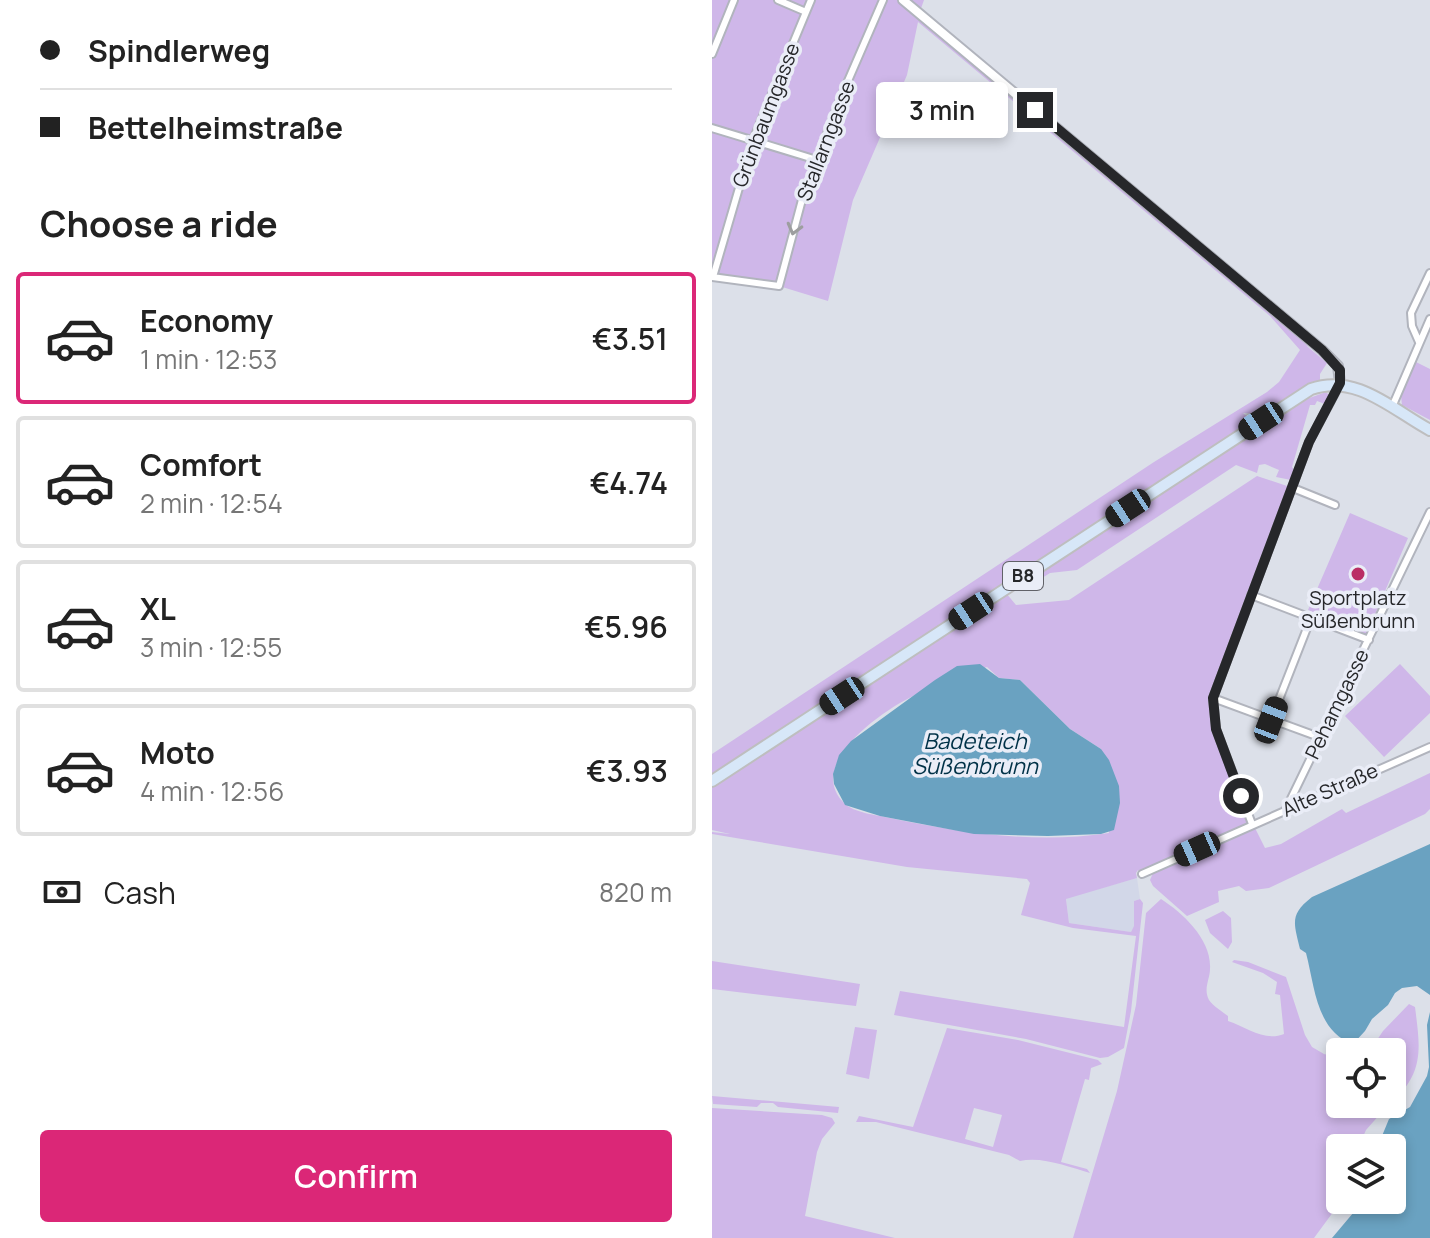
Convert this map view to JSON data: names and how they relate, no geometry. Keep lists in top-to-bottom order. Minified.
{"streets":{"main road":["B8"],"street":["Grünbaumgasse","Stallarngasse","Pehamgasse","Alte Straße"]},"crossings":[["Grünbaumgasse","Stallarngasse"],["Pehamgasse","Alte Straße"]],"water":["Badeteich Süßenbrunn"],"places":["Sportplatz Süßenbrunn"],"page":{"banner":["Spindlerweg","Bettelheimstraße"],"bubble":"3 min","heading":"Choose a ride","list":[{"name":"Economy","note":"1 min · 12:53","value":"€3.51"},{"name":"Comfort","note":"2 min · 12:54","value":"€4.74"},{"name":"XL","note":"3 min · 12:55","value":"€5.96"},{"name":"Moto","note":"4 min · 12:56","value":"€3.93"}],"pay":["Cash","820 m"],"buttons":"Confirm"}}
